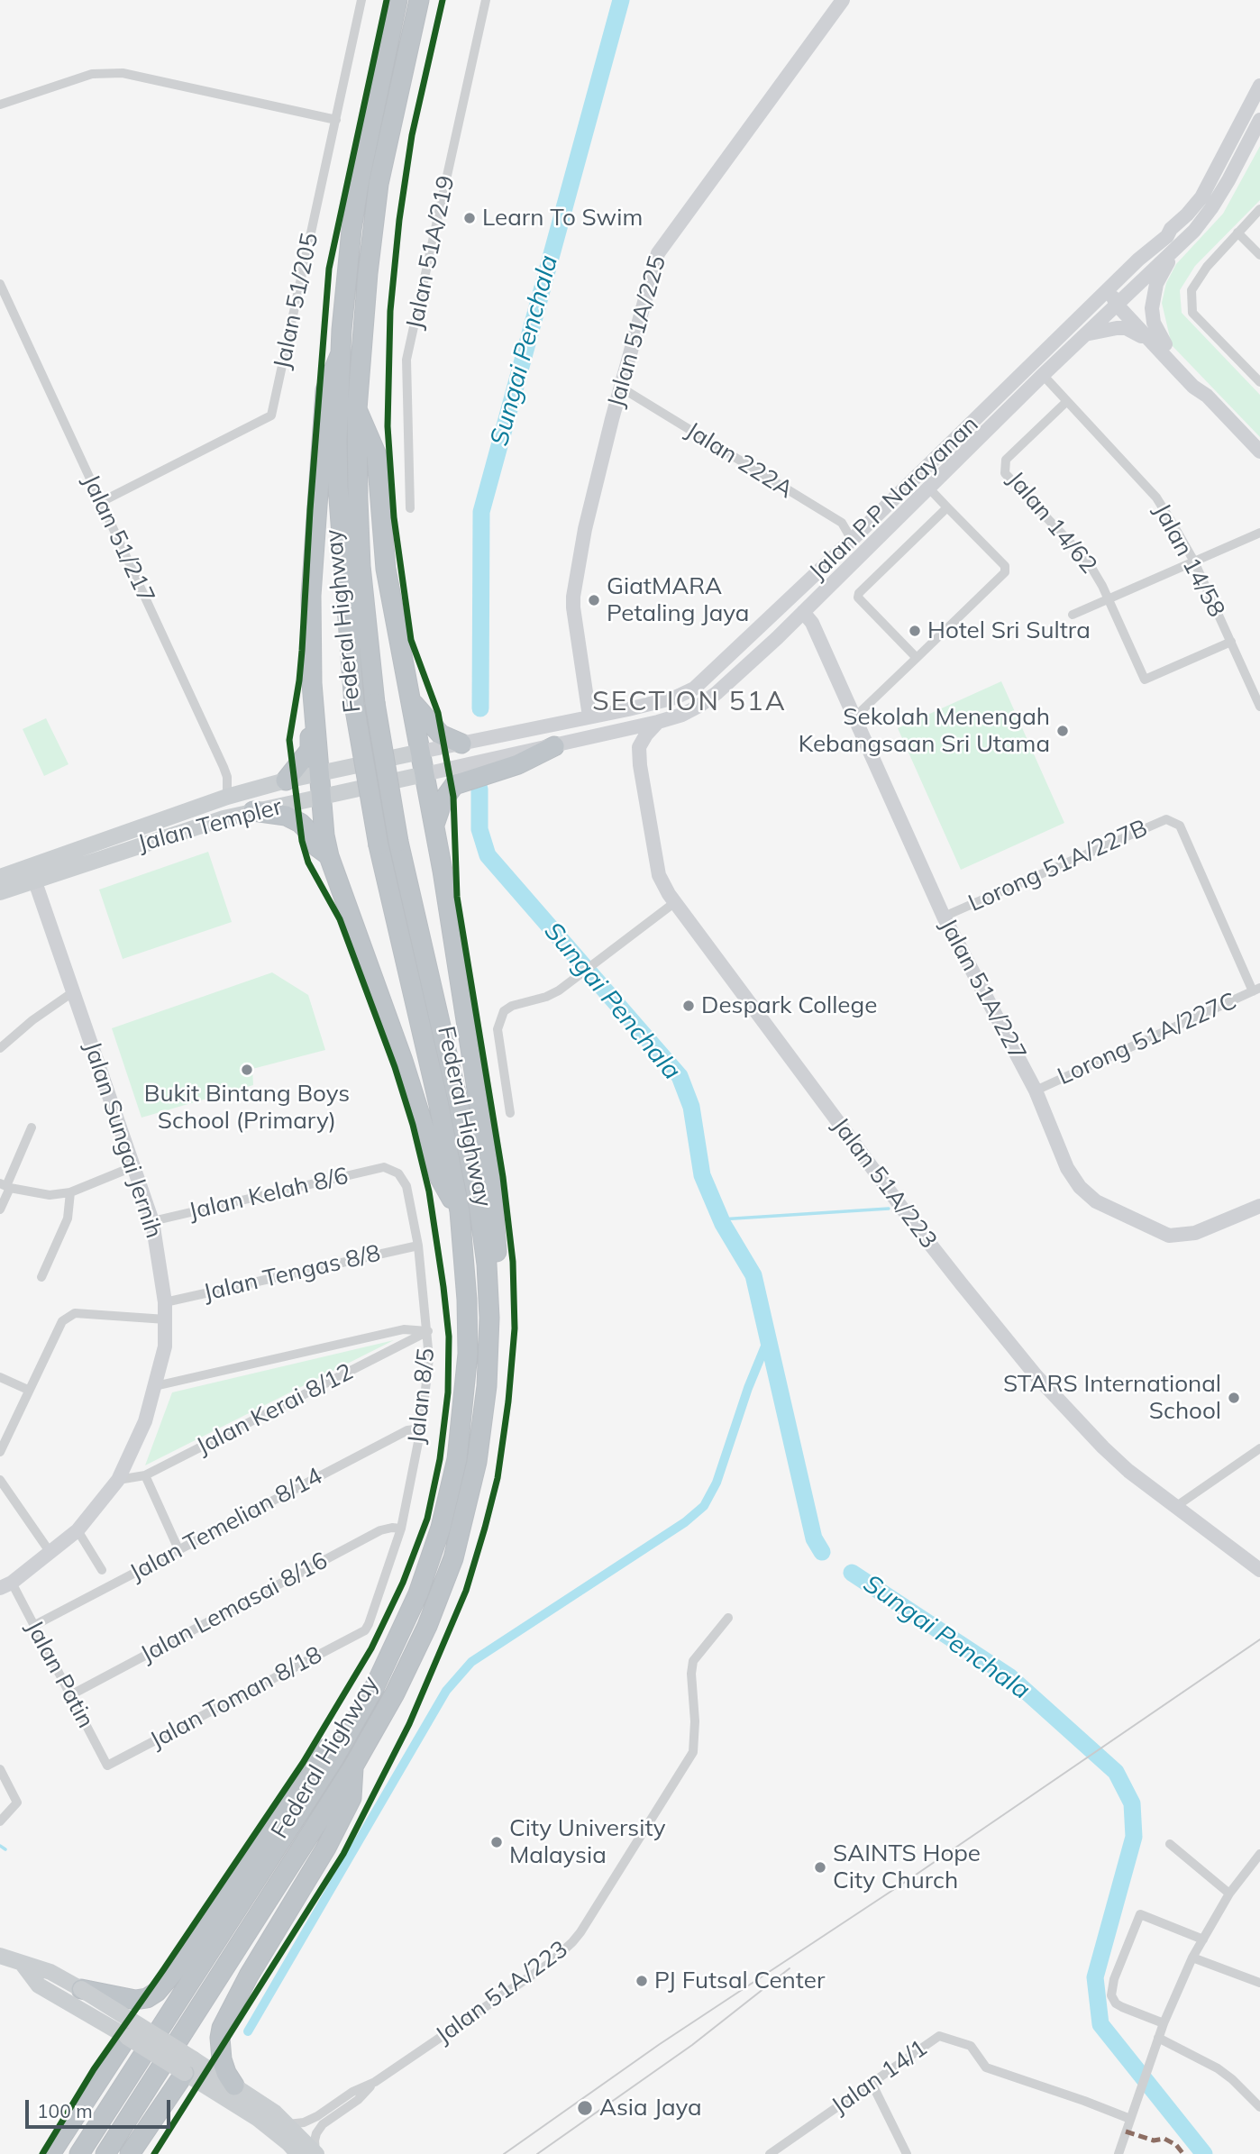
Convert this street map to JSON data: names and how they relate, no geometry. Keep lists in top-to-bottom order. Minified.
{"streets":{"highway":["Federal Highway"],"main road":["Jalan Templer"],"street":["Jalan 51A/219","Jalan 51/205","Jalan 51A/225","Jalan 222A","Jalan P.P Narayanan","Jalan 14/62","Jalan 51/217","Jalan 14/58","Lorong 51A/227B","Jalan 51A/227","Lorong 51A/227C","Jalan Sungai Jernih","Jalan 51A/223","Jalan Kelah 8/6","Jalan Tengas 8/8","Jalan 8/5","Jalan Kerai 8/12","Jalan Temelian 8/14","Jalan Lemasai 8/16","Jalan Patin","Jalan Toman 8/18","Jalan 14/1"]},"crossings":[["Jalan 51/205","Jalan 51/217"],["Jalan 51A/225","Jalan 222A"],["Jalan 51A/225","Jalan P.P Narayanan"],["Jalan 222A","Jalan P.P Narayanan"],["Jalan P.P Narayanan","Jalan 14/58"],["Jalan P.P Narayanan","Jalan Templer"],["Jalan P.P Narayanan","Jalan 51A/227"],["Jalan P.P Narayanan","Jalan 51A/223"],["Jalan 14/62","Jalan 14/58"],["Jalan 51/217","Jalan Templer"],["Jalan Templer","Jalan Sungai Jernih"],["Lorong 51A/227B","Jalan 51A/227"],["Lorong 51A/227B","Lorong 51A/227C"],["Jalan 51A/227","Lorong 51A/227C"],["Jalan Sungai Jernih","Jalan Kelah 8/6"],["Jalan Sungai Jernih","Jalan Tengas 8/8"],["Jalan Sungai Jernih","Jalan Kerai 8/12"],["Jalan Sungai Jernih","Jalan Patin"],["Jalan Kelah 8/6","Jalan 8/5"],["Jalan Tengas 8/8","Jalan 8/5"],["Jalan 8/5","Jalan Kerai 8/12"],["Jalan 8/5","Jalan Temelian 8/14"],["Jalan 8/5","Jalan Lemasai 8/16"],["Jalan 8/5","Jalan Toman 8/18"],["Jalan Temelian 8/14","Jalan Patin"],["Jalan Lemasai 8/16","Jalan Patin"],["Jalan Patin","Jalan Toman 8/18"]],"districts":["SECTION 51A"],"water":["Sungai Penchala"],"places":["Learn To Swim","GiatMARA Petaling Jaya","Hotel Sri Sultra","Sekolah Menengah Kebangsaan Sri Utama","Despark College","Bukit Bintang Boys School (Primary)","STARS International School","City University Malaysia","SAINTS Hope City Church","PJ Futsal Center","Asia Jaya"],"scale_bar":"100 m"}
